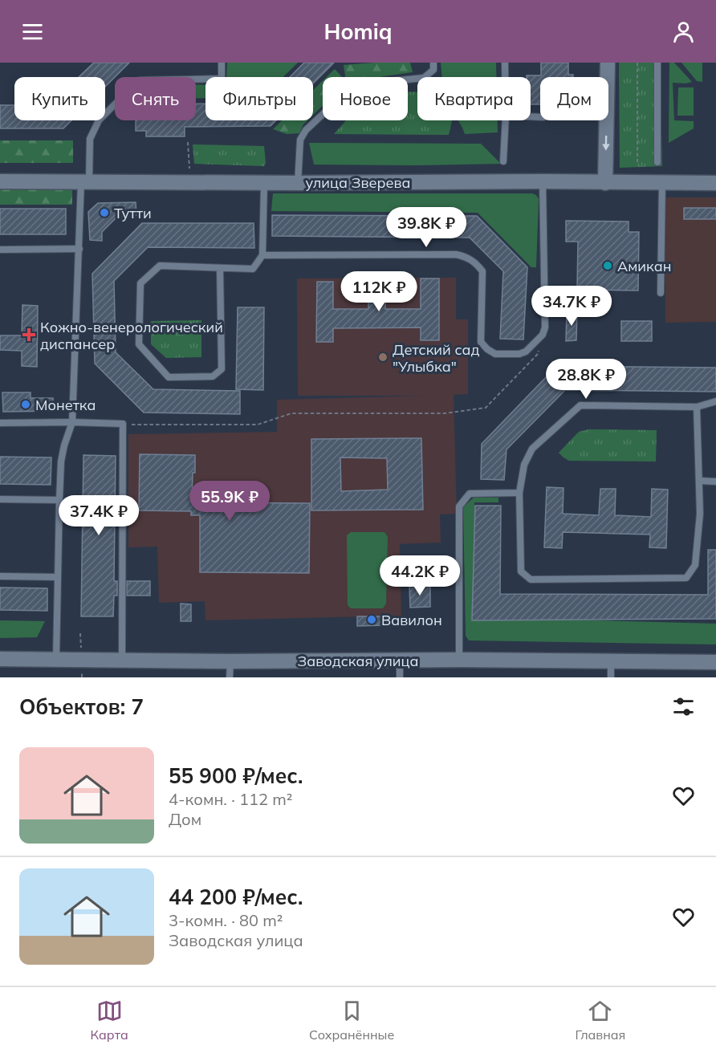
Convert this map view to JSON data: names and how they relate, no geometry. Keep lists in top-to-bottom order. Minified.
{"streets":{"street":["улица Зверева","Заводская улица"]},"places":{"other":["Тутти","Амикан","Детский сад \"Улыбка\"","Монетка","Вавилон"],"health":["Кожно-венерологический диспансер"]},"page":{"header":"Homiq","chip":["Купить","Снять","Фильтры","Новое","Квартира","Дом"],"price":["39.8K ₽","112K ₽","34.7K ₽","28.8K ₽","55.9K ₽","37.4K ₽","44.2K ₽"],"heading":"Объектов: 7","list":[{"name":"55 900 ₽/мес.","note":"4-комн. · 112 m² · Дом"},{"name":"44 200 ₽/мес.","note":"3-комн. · 80 m² · Заводская улица"}],"tabs":["Карта","Сохранённые","Главная"]}}
